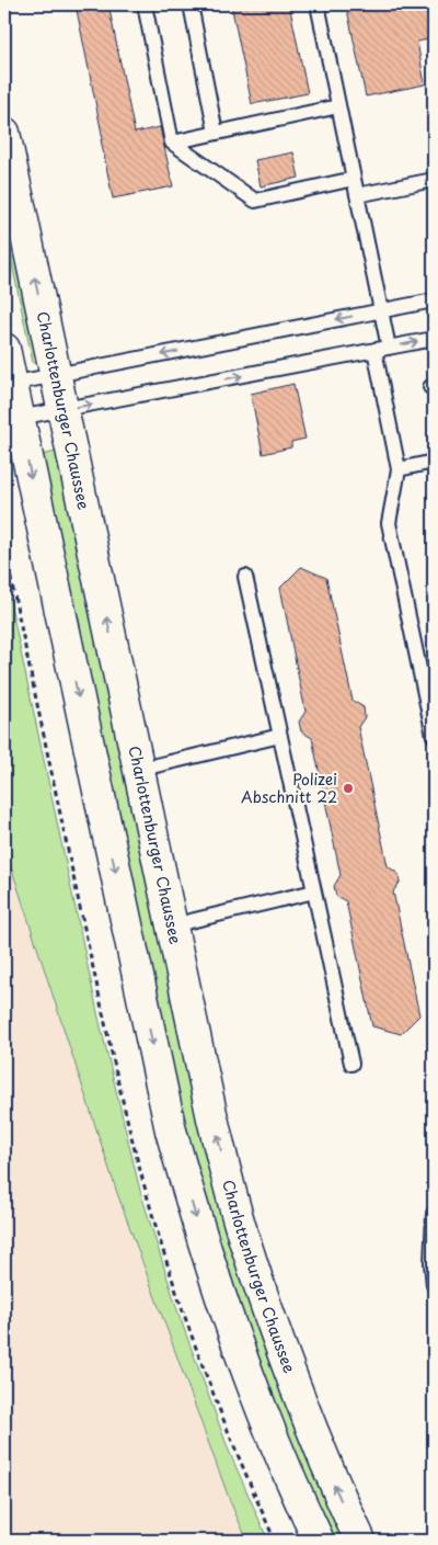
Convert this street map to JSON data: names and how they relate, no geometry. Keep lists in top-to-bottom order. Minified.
{"streets":{"main road":["Charlottenburger Chaussee"]},"places":["Polizei Abschnitt 22"]}
